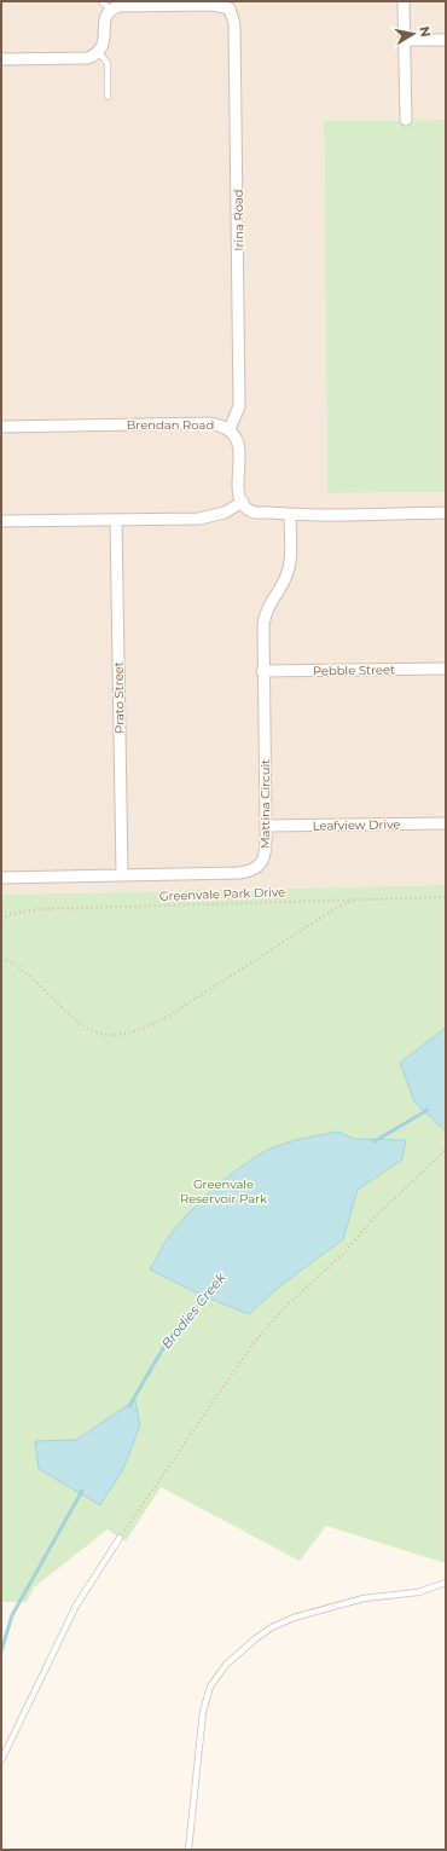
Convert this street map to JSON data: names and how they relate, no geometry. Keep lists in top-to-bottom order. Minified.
{"streets":{"street":["Irina Road","Brendan Road","Pebble Street","Prato Street","Mattina Circuit","Leafview Drive"],"path":["Greenvale Park Drive"]},"crossings":[["Irina Road","Brendan Road"],["Pebble Street","Mattina Circuit"],["Prato Street","Mattina Circuit"],["Mattina Circuit","Leafview Drive"]],"water":["Brodies Creek"],"parks":["Greenvale Reservoir Park"],"north":"right"}
